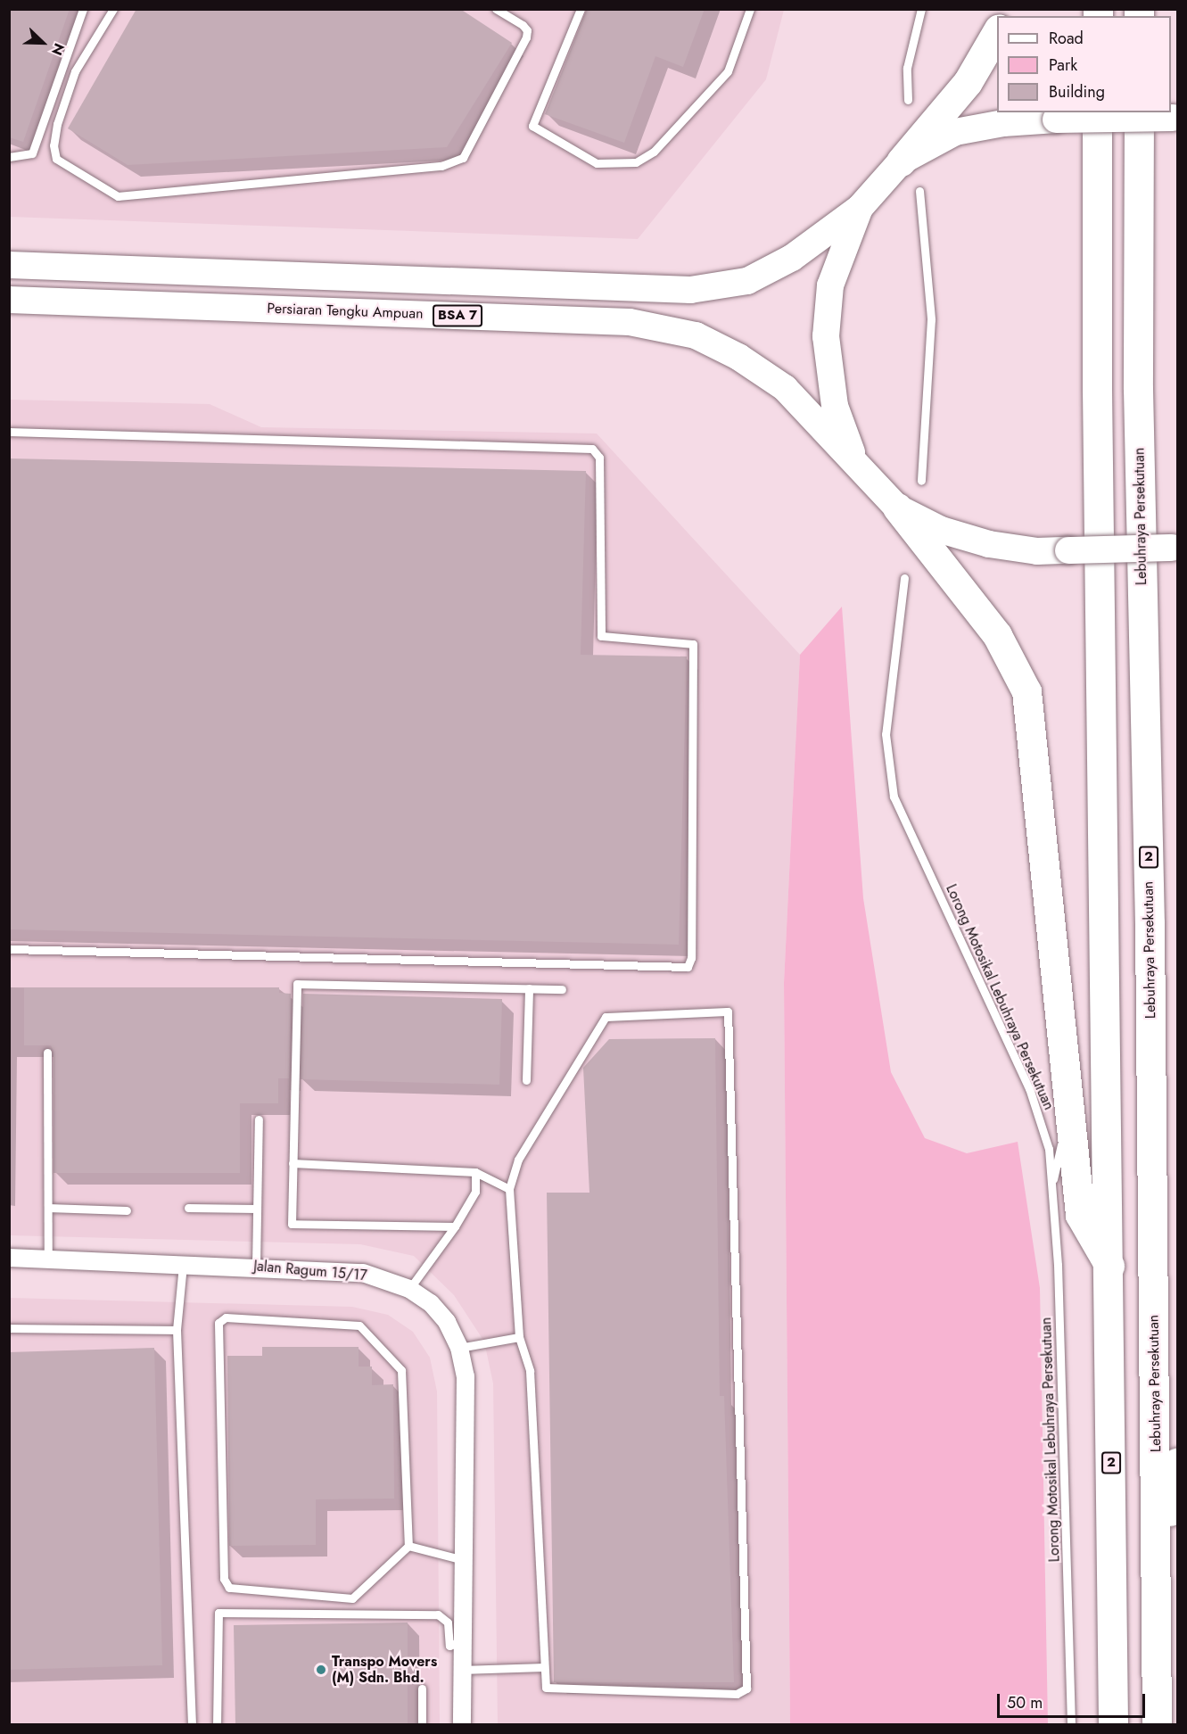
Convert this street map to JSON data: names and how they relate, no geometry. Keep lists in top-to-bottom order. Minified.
{"streets":{"highway":["Lebuhraya Persekutuan","2"],"main road":["Persiaran Tengku Ampuan","BSA 7"],"street":["Jalan Ragum 15/17"],"lane":["Lorong Motosikal Lebuhraya Persekutuan"]},"places":["Transpo Movers (M) Sdn. Bhd."],"legend":["Road","Park","Building"],"scale_bar":"50 m","north":"bottom right"}
